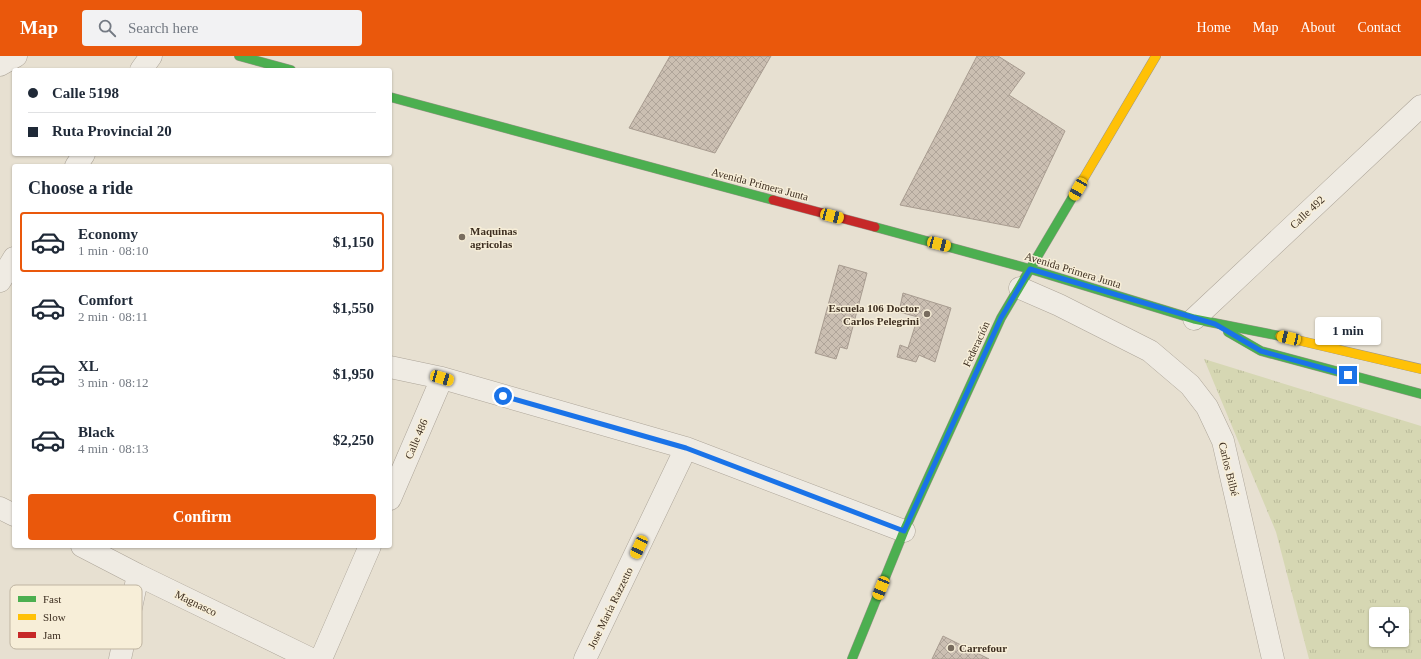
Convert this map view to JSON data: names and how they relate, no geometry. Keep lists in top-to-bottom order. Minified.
{"streets":{"main road":["Avenida Primera Junta","Federación"],"street":["Calle 492","Calle 486","Carlos Bilbé","Magnasco","Jose María Razzetto"]},"crossings":[["Avenida Primera Junta","Calle 492"],["Avenida Primera Junta","Federación"],["Federación","Carlos Bilbé"]],"places":["Maquinas agricolas","Escuela 106 Doctor Carlos Pelegrini","Carrefour"],"legend":["Fast","Slow","Jam"],"page":{"header":"Map","search":"Search here","nav":["Home","Map","About","Contact"],"banner":["Calle 5198","Ruta Provincial 20"],"heading":"Choose a ride","list":[{"name":"Economy","note":"1 min · 08:10","value":"$1,150"},{"name":"Comfort","note":"2 min · 08:11","value":"$1,550"},{"name":"XL","note":"3 min · 08:12","value":"$1,950"},{"name":"Black","note":"4 min · 08:13","value":"$2,250"}],"bubble":"1 min","buttons":"Confirm"}}
